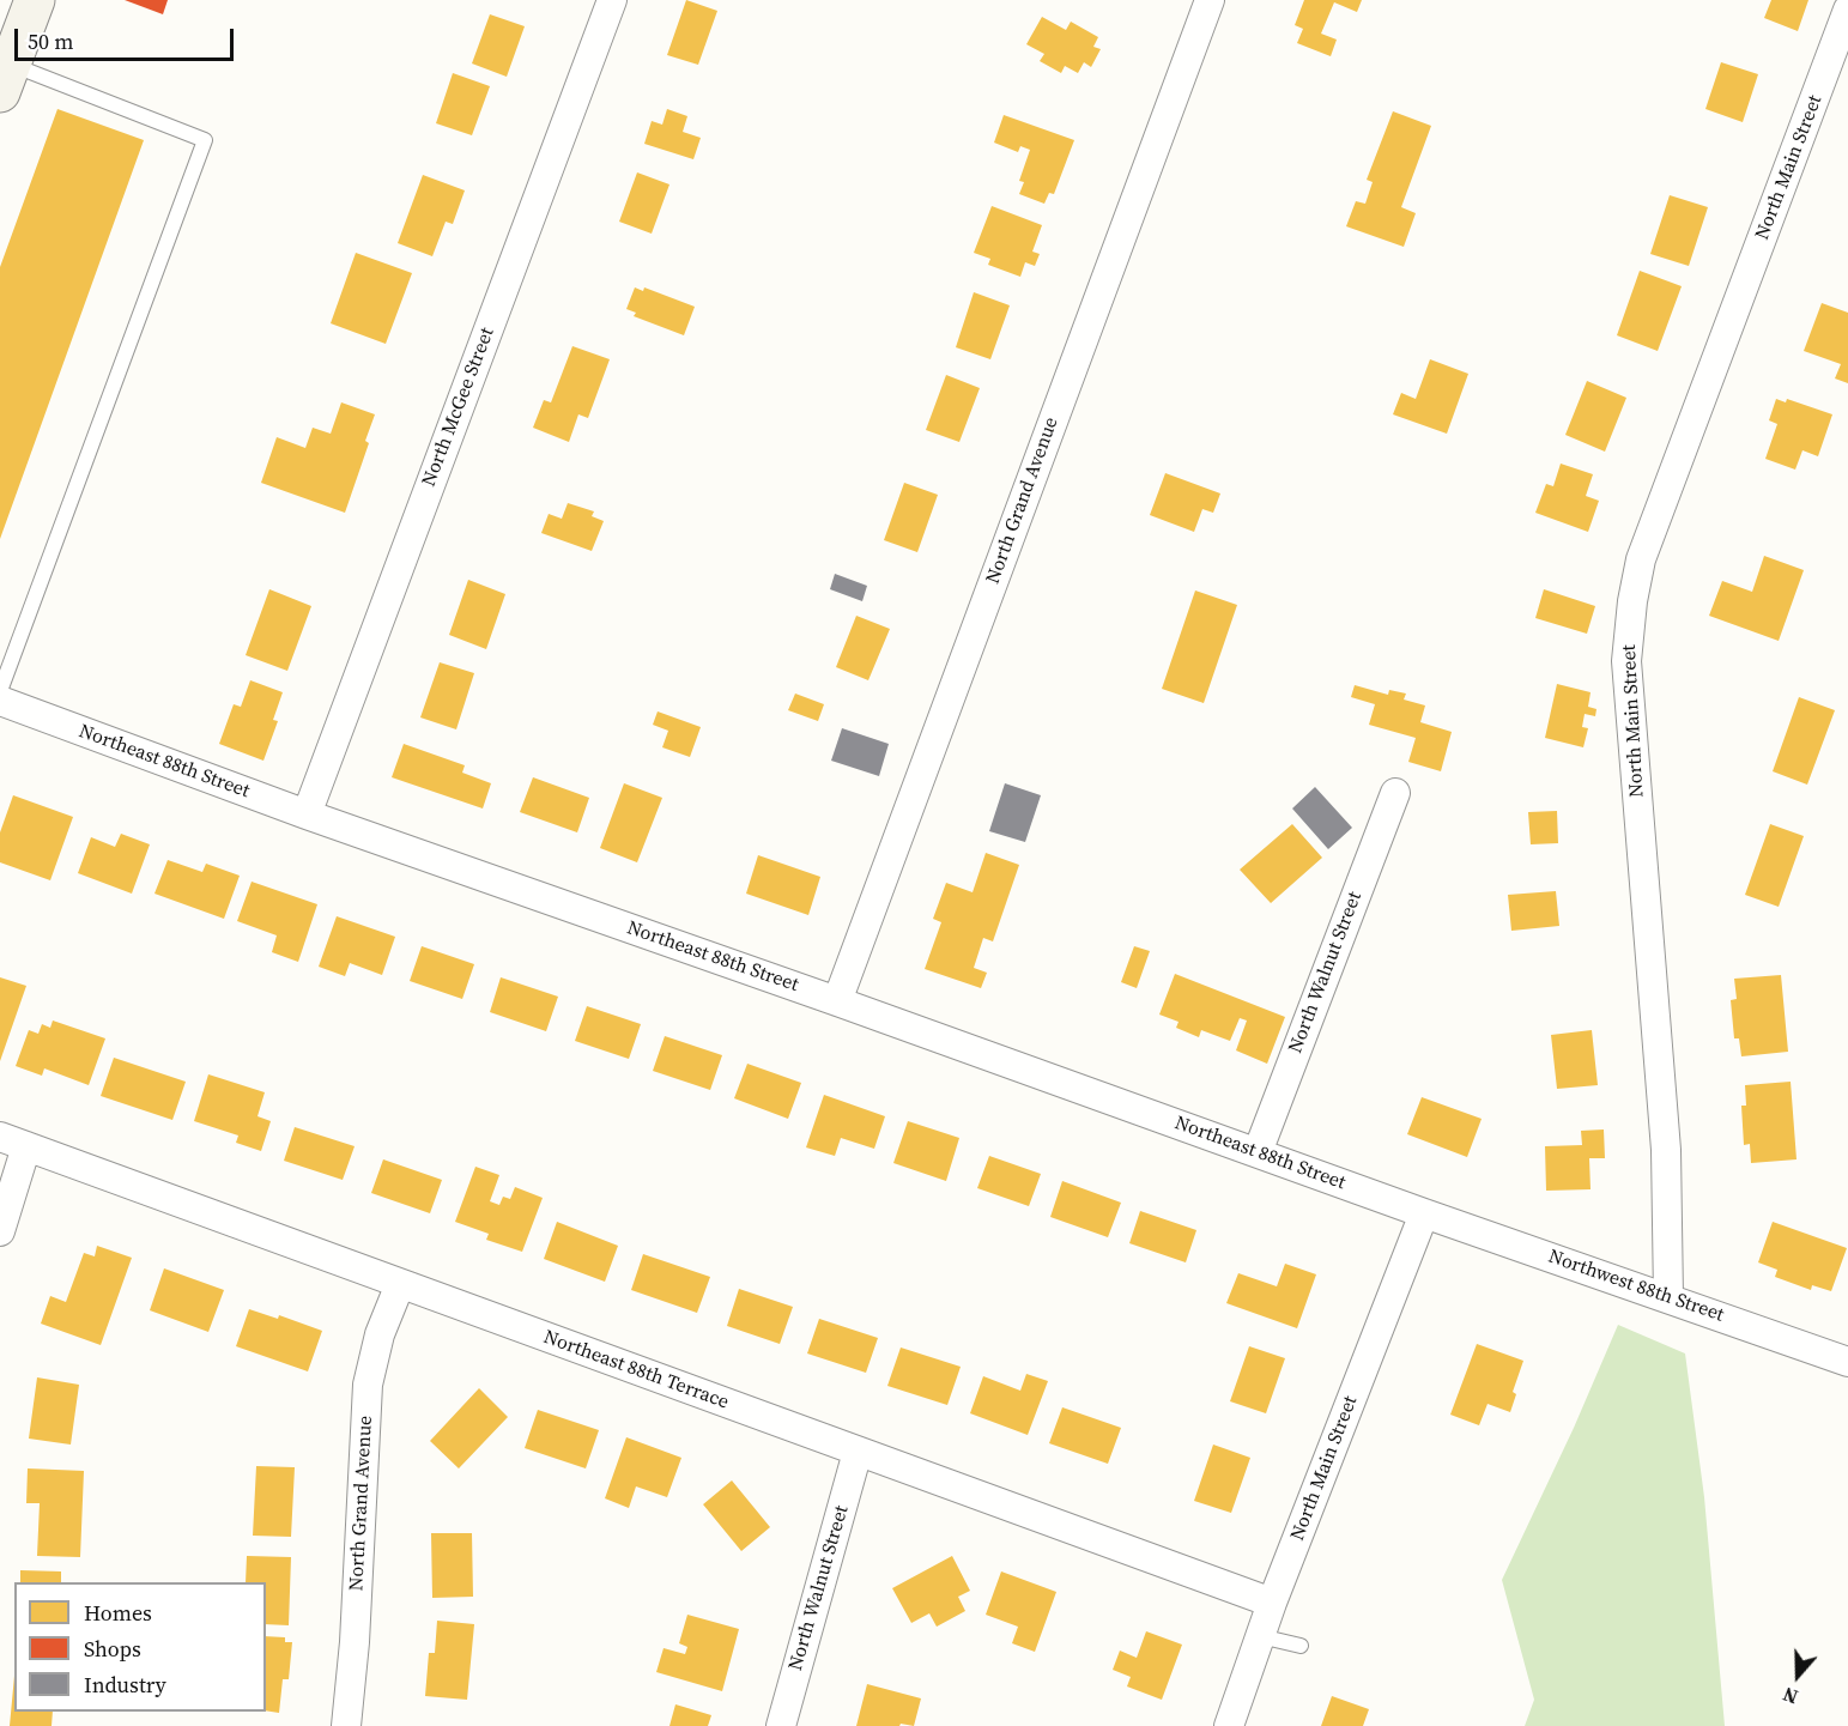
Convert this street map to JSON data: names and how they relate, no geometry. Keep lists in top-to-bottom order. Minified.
{"streets":{"street":["North Main Street","North McGee Street","North Grand Avenue","Northeast 88th Street","North Walnut Street","Northwest 88th Street","Northeast 88th Terrace"]},"crossings":[["North Main Street","Northeast 88th Street"],["North Main Street","Northwest 88th Street"],["North Main Street","Northeast 88th Terrace"],["North McGee Street","Northeast 88th Street"],["North Grand Avenue","Northeast 88th Street"],["North Grand Avenue","Northeast 88th Terrace"],["Northeast 88th Street","North Walnut Street"],["Northeast 88th Street","Northwest 88th Street"],["North Walnut Street","Northeast 88th Terrace"]],"legend":["Homes","Shops","Industry"],"scale_bar":"50 m","north":"bottom"}
